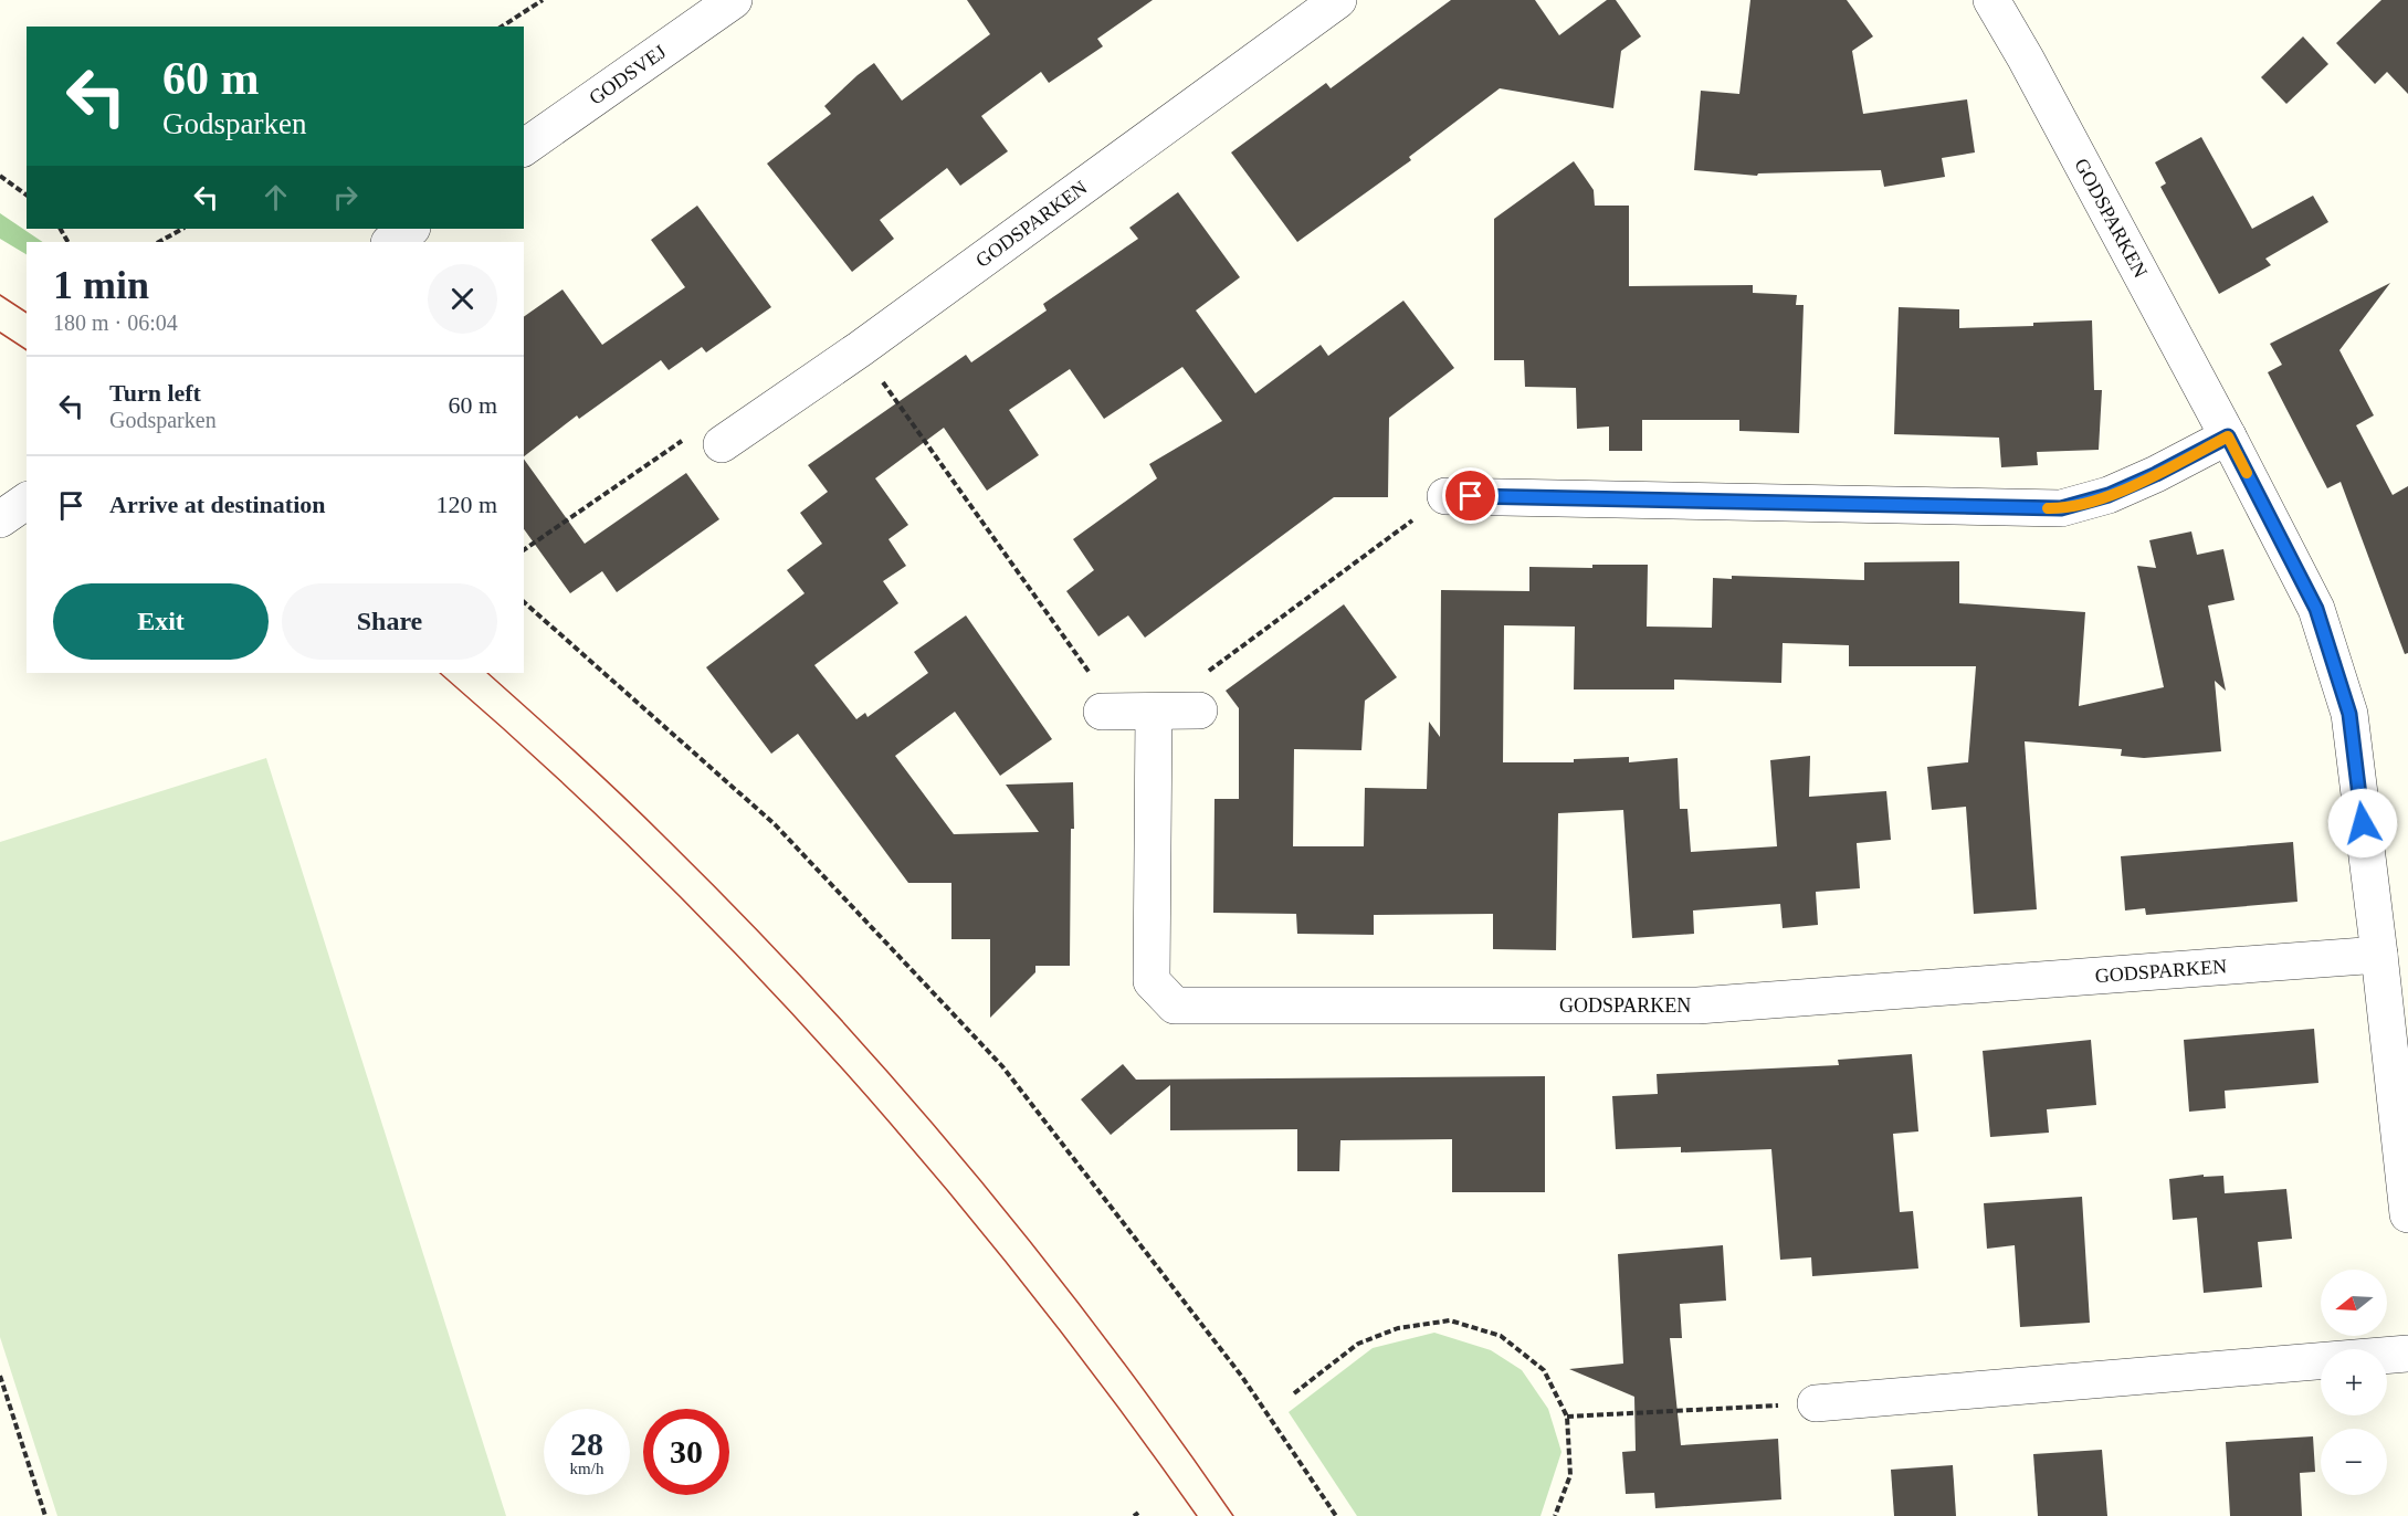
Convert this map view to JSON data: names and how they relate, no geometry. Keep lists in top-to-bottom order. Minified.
{"streets":{"street":["GODSVEJ","GODSPARKEN"]},"north":"left","page":{"turn":["60 m","Godsparken"],"heading":["1 min","180 m · 06:04"],"list":[{"name":"Turn left","note":"Godsparken","value":"60 m"},{"name":"Arrive at destination","value":"120 m"}],"buttons":["Exit","Share"],"map_buttons":["+","−"],"speed":"28 km/h","limit":"30"}}
